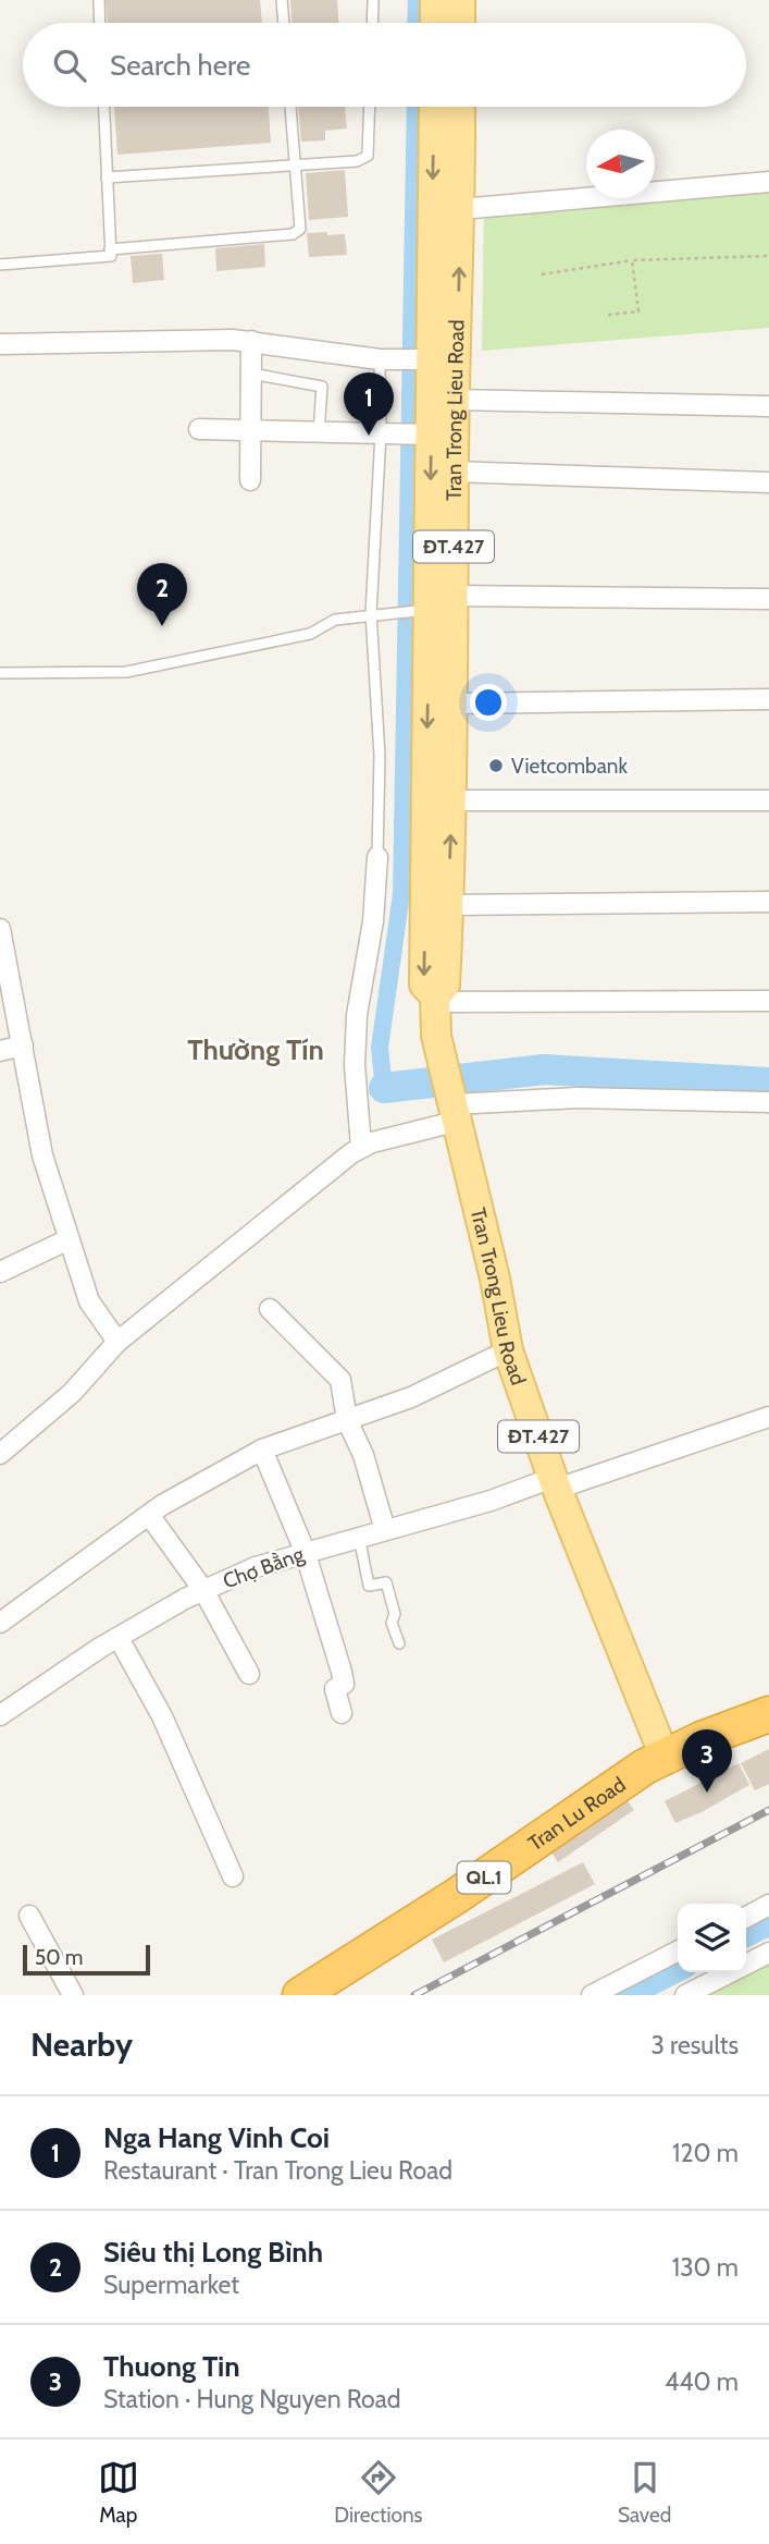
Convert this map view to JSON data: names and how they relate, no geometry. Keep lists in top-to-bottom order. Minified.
{"streets":{"highway":["Tran Lu Road","QL.1"],"main road":["Tran Trong Lieu Road","ĐT.427"],"street":["Chợ Bằng"]},"crossings":[["Tran Trong Lieu Road","Chợ Bằng"],["Tran Trong Lieu Road","Tran Lu Road"],["Tran Trong Lieu Road","QL.1"],["Tran Lu Road","QL.1"]],"districts":["Thường Tín"],"places":["Vietcombank"],"scale_bar":"50 m","north":"left","page":{"search":"Search here","pins":["1","2","3"],"scale":"50 m","heading":["Nearby","3 results"],"list":[{"mark":"1","name":"Nga Hang Vinh Coi","note":"Restaurant · Tran Trong Lieu Road","value":"120 m"},{"mark":"2","name":"Siêu thị Long Bình","note":"Supermarket","value":"130 m"},{"mark":"3","name":"Thuong Tin","note":"Station · Hung Nguyen Road","value":"440 m"}],"nav":["Map","Directions","Saved"]}}
